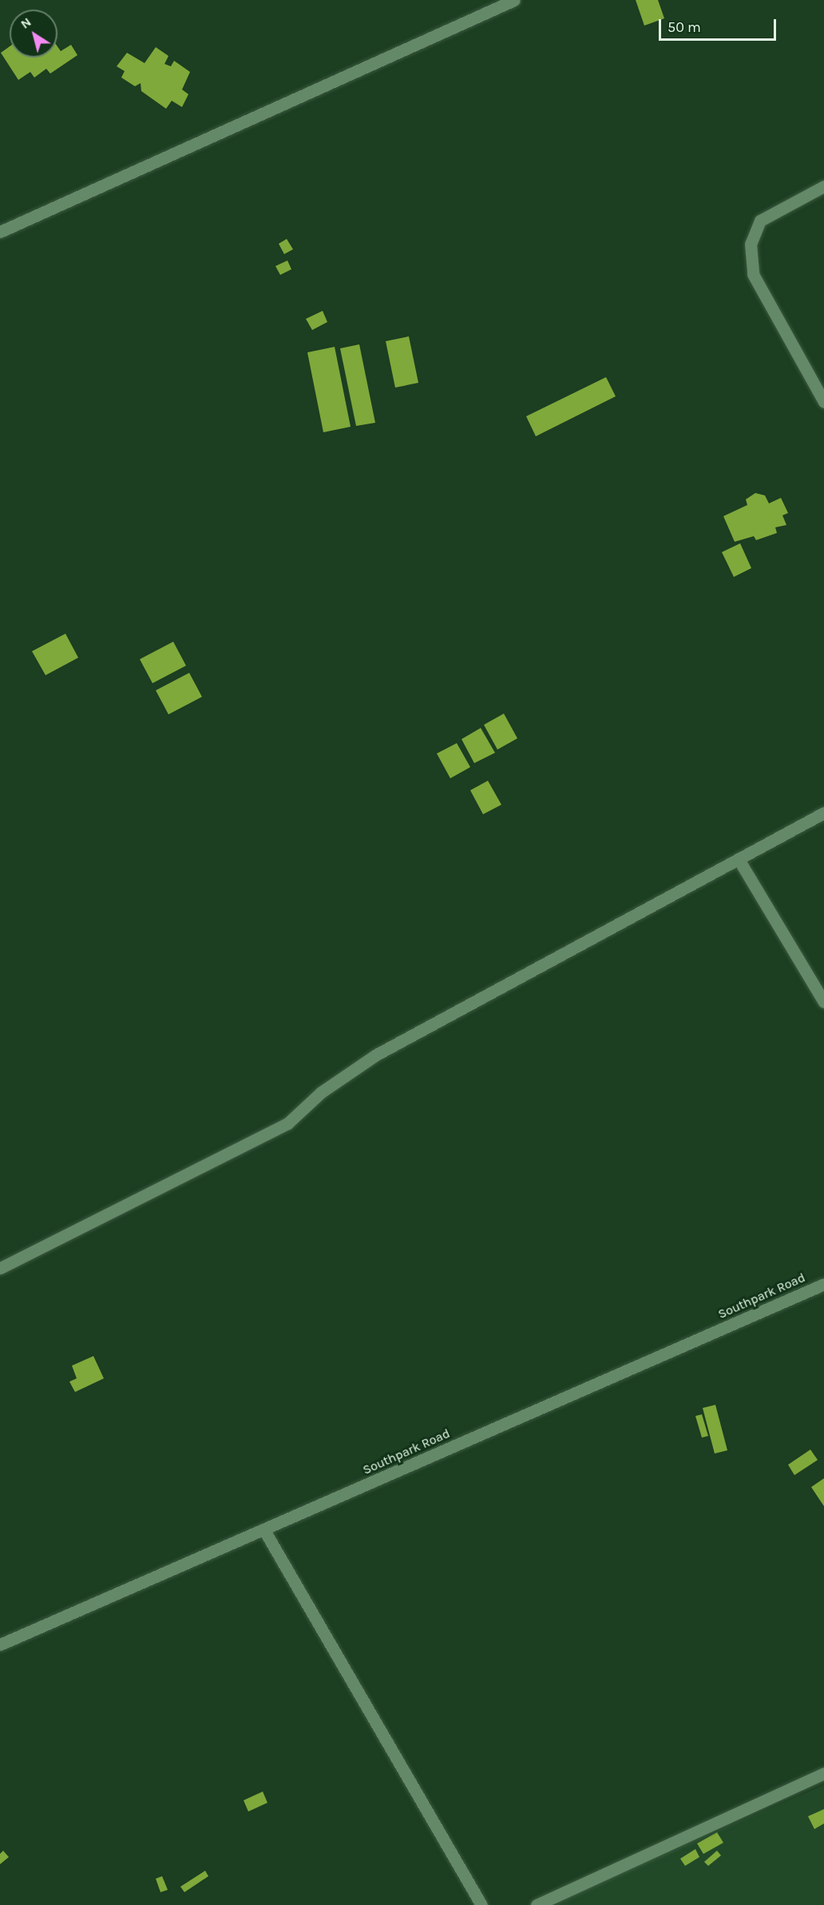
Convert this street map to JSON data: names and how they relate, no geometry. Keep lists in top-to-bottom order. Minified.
{"streets":{"street":["Southpark Road"]},"scale_bar":"50 m","north":"top left"}
